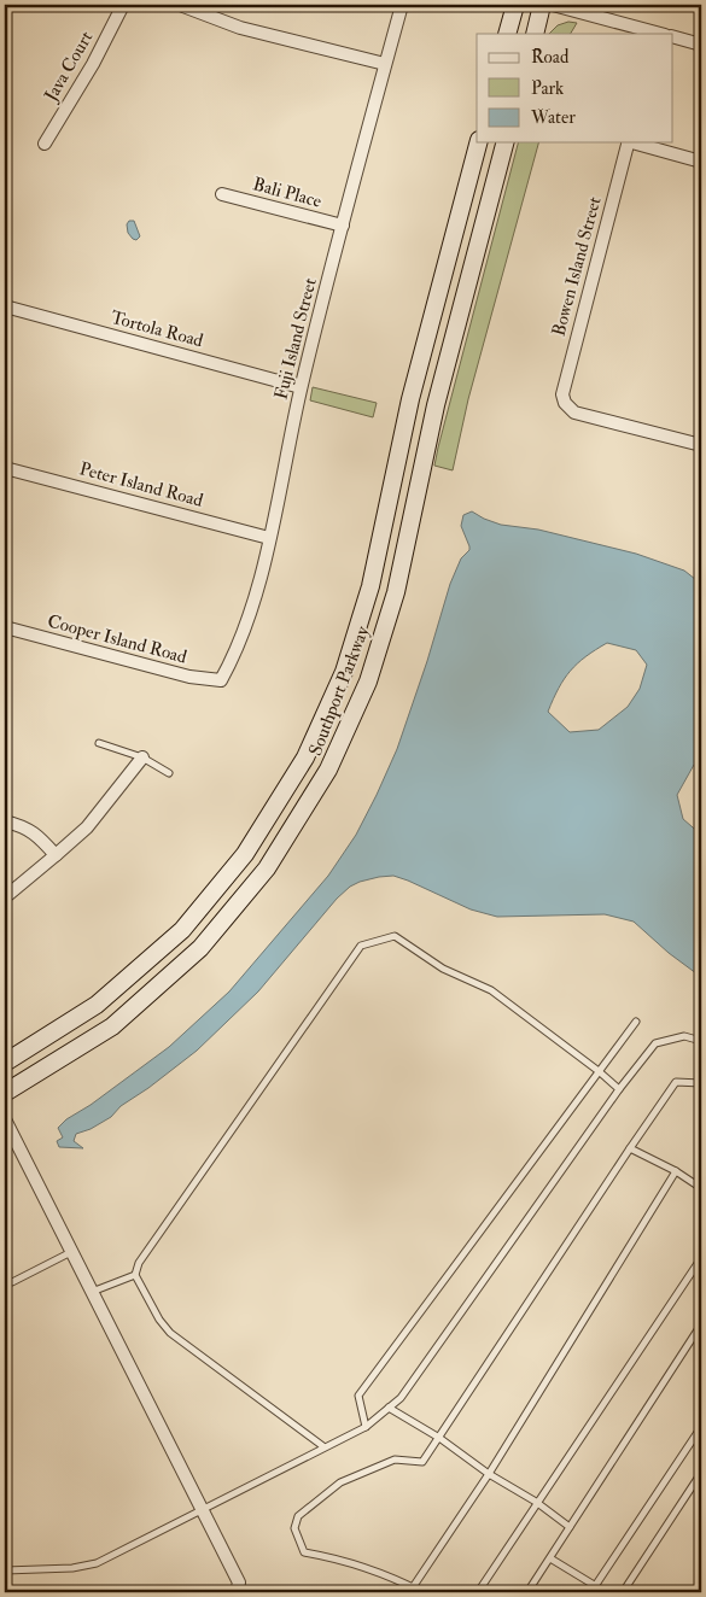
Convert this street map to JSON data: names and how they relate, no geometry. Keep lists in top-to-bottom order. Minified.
{"streets":{"main road":["Southport Parkway"],"street":["Java Court","Bali Place","Bowen Island Street","Tortola Road","Fuji Island Street","Peter Island Road","Cooper Island Road"]},"crossings":[["Bali Place","Fuji Island Street"],["Tortola Road","Fuji Island Street"],["Fuji Island Street","Peter Island Road"],["Fuji Island Street","Cooper Island Road"]],"legend":["Road","Park","Water"]}
